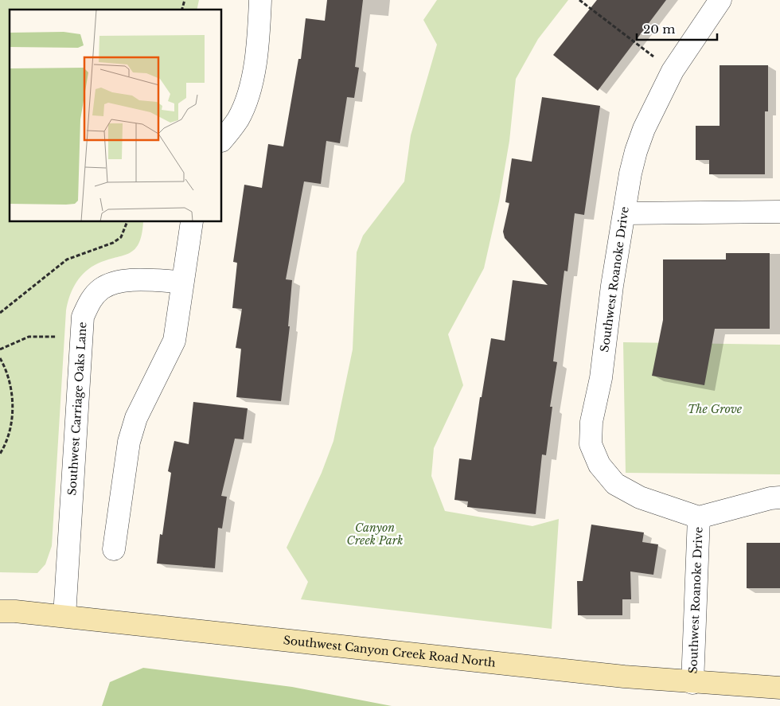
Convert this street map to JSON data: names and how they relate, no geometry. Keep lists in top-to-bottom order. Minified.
{"streets":{"main road":["Southwest Canyon Creek Road North"],"street":["Southwest Roanoke Drive","Southwest Carriage Oaks Lane"]},"crossings":[["Southwest Roanoke Drive","Southwest Canyon Creek Road North"],["Southwest Carriage Oaks Lane","Southwest Canyon Creek Road North"]],"parks":["The Grove","Canyon Creek Park"],"scale_bar":"20 m"}
